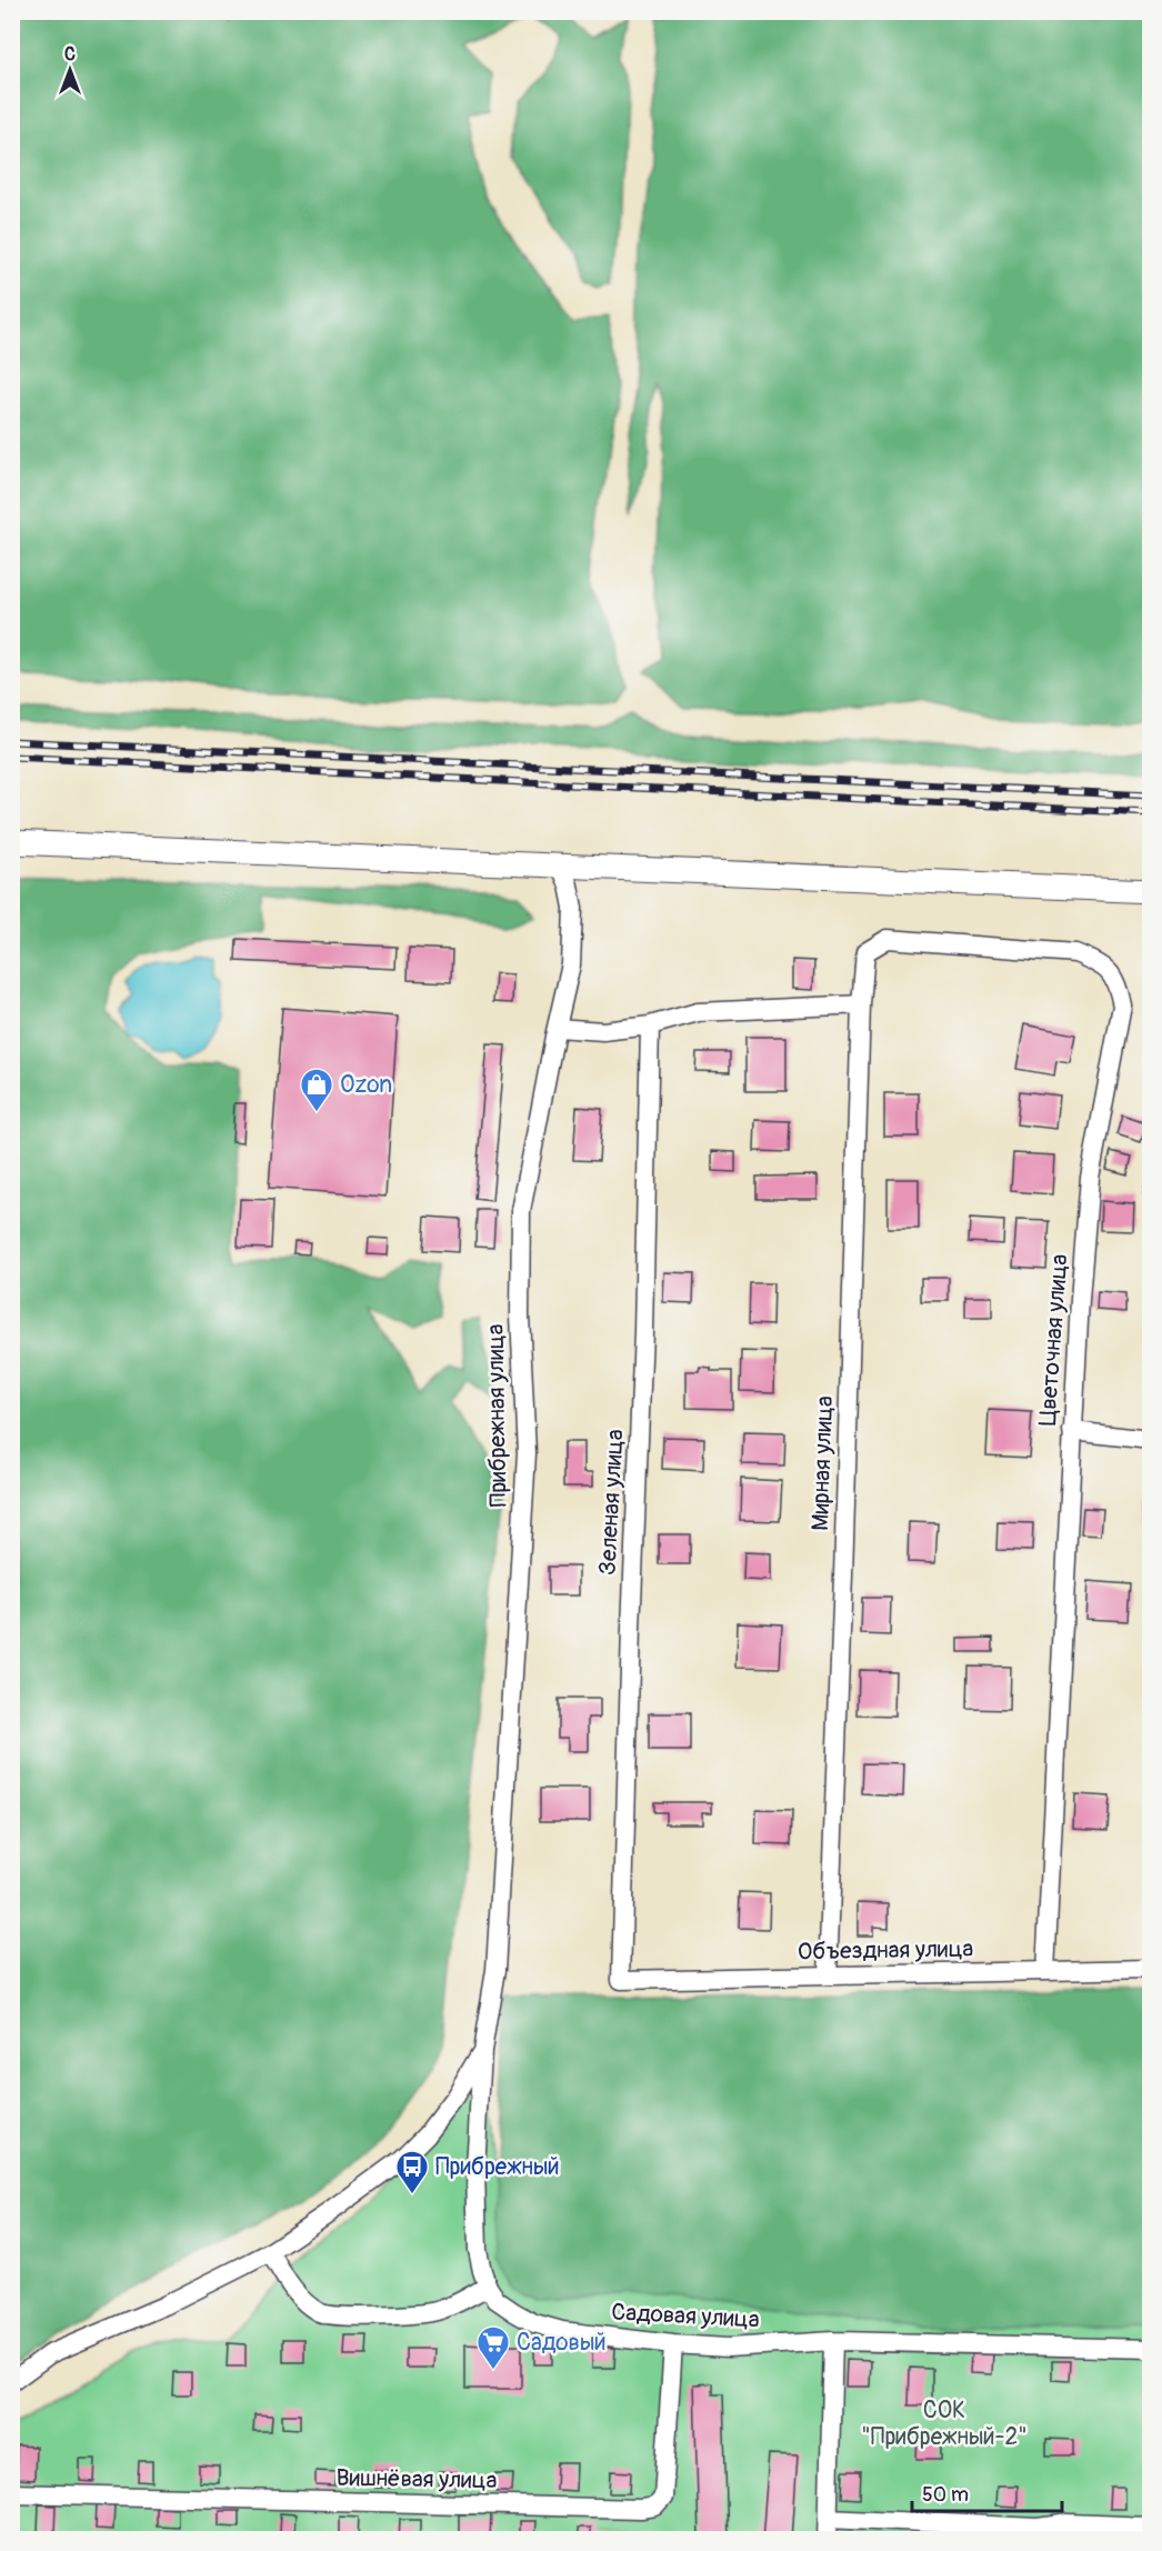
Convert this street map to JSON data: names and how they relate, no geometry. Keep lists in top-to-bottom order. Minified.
{"streets":{"street":["Цветочная улица","Прибрежная улица","Мирная улица","Зеленая улица","Объездная улица","Садовая улица","Вишнёвая улица"]},"crossings":[["Цветочная улица","Мирная улица"],["Цветочная улица","Объездная улица"],["Мирная улица","Объездная улица"],["Зеленая улица","Объездная улица"],["Садовая улица","Вишнёвая улица"]],"parks":["СОК \"Прибрежный-2\""],"places":{"shop":["Ozon"],"bus stop":["Прибрежный"],"supermarket":["Садовый"]},"scale_bar":"50 m","north":"top"}
